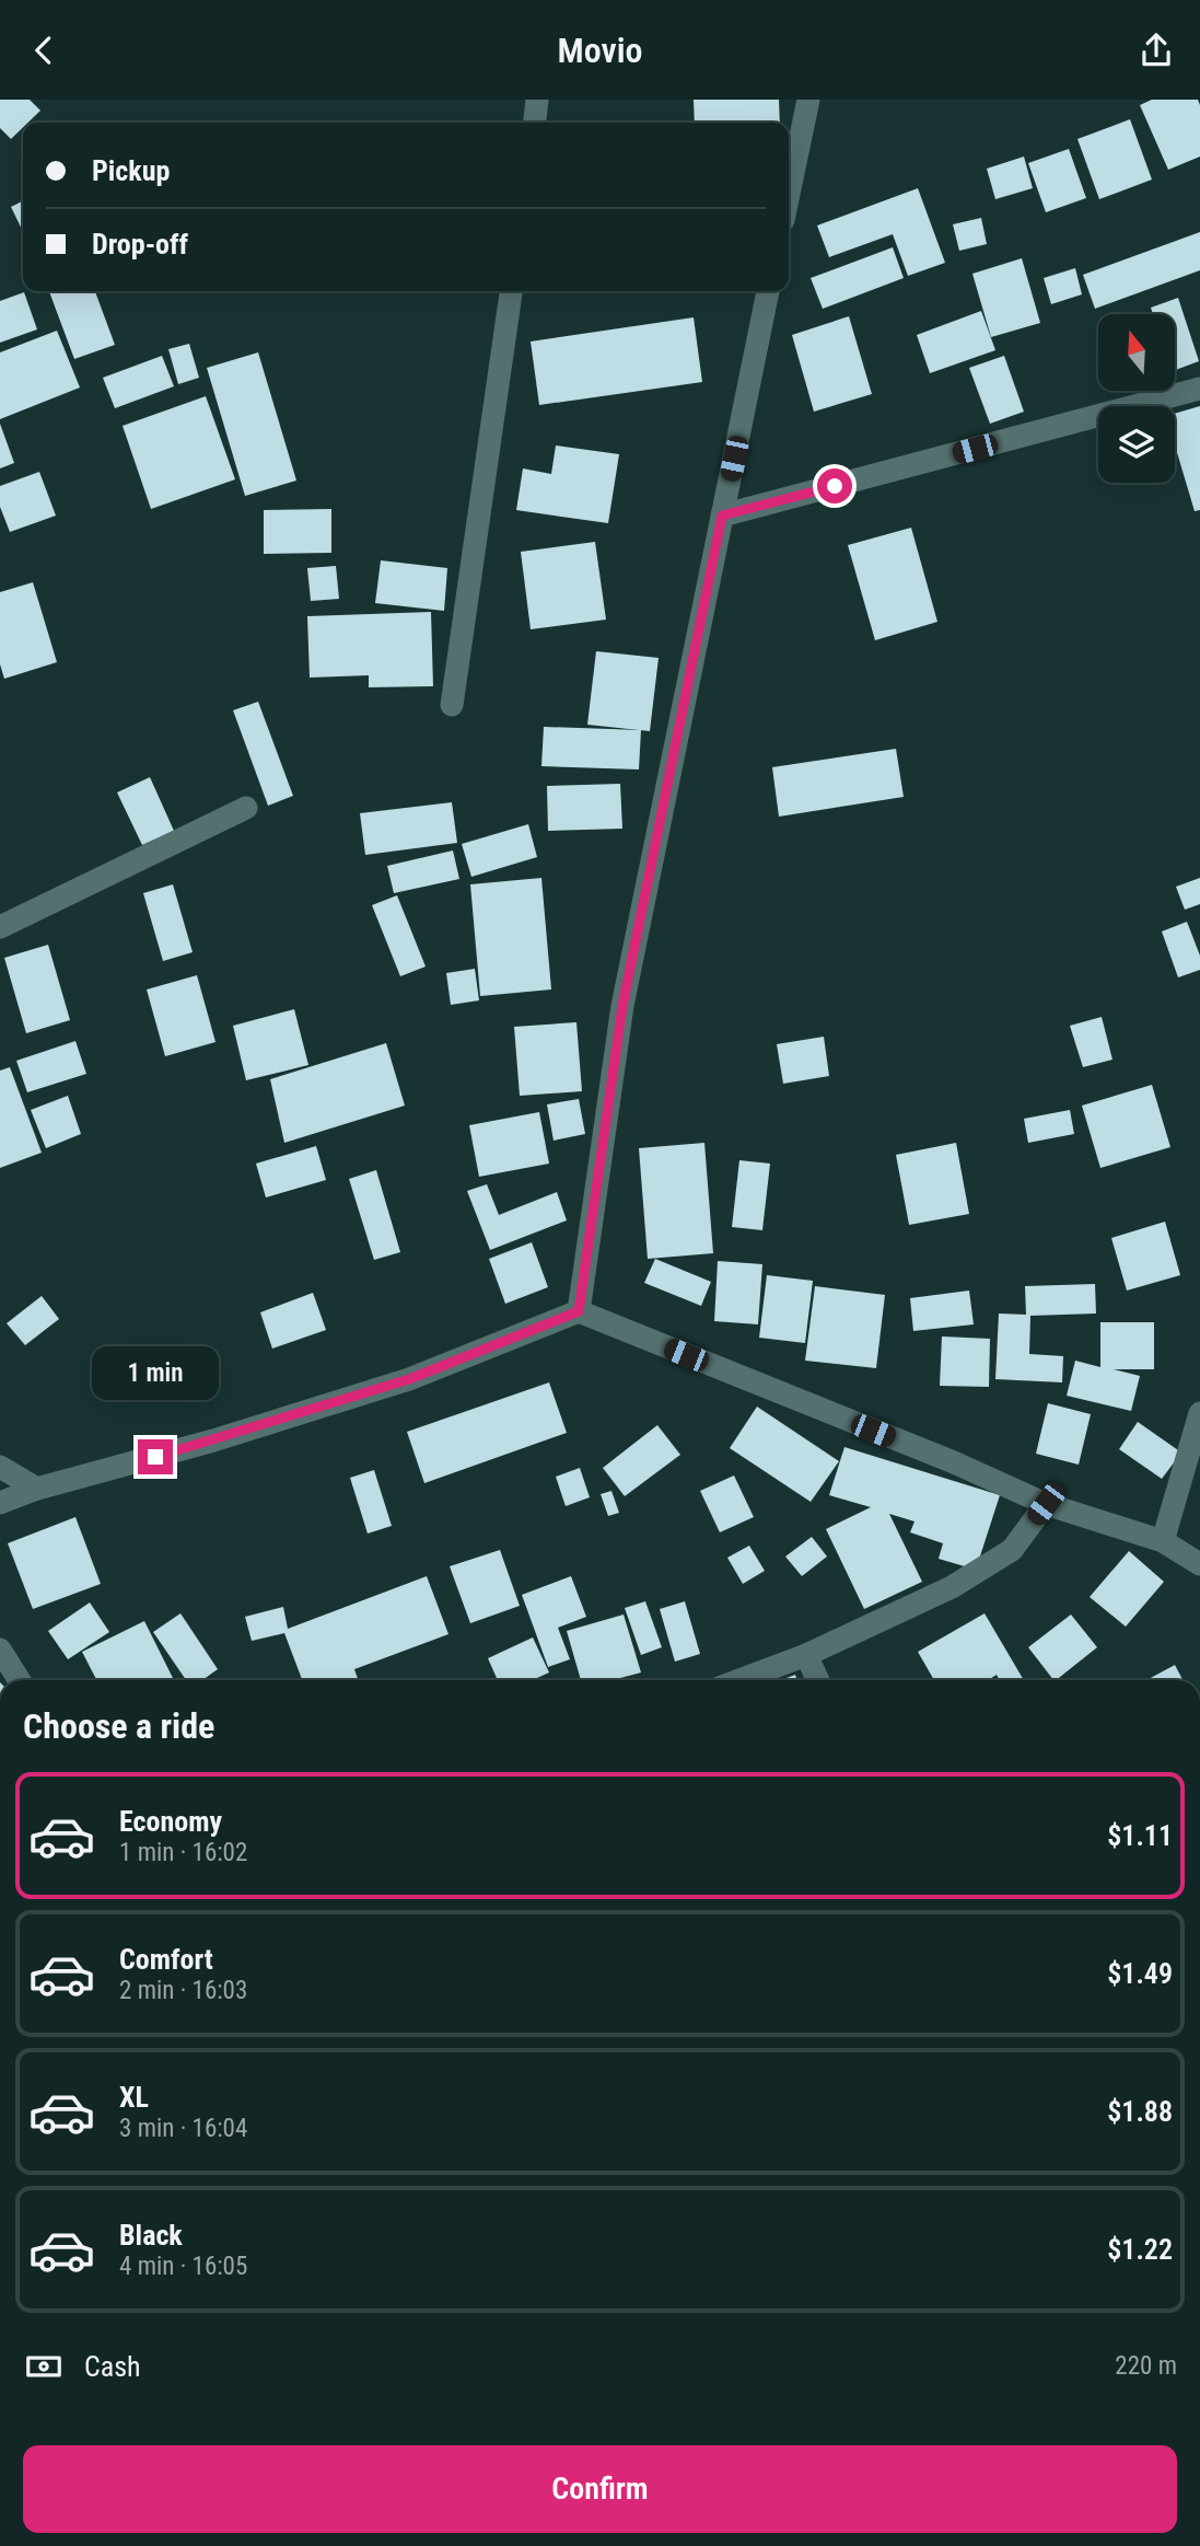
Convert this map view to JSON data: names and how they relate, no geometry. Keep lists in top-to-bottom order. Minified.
{"north":"top","page":{"header":"Movio","banner":["Pickup","Drop-off"],"bubble":"1 min","heading":"Choose a ride","list":[{"name":"Economy","note":"1 min · 16:02","value":"$1.11"},{"name":"Comfort","note":"2 min · 16:03","value":"$1.49"},{"name":"XL","note":"3 min · 16:04","value":"$1.88"},{"name":"Black","note":"4 min · 16:05","value":"$1.22"}],"pay":["Cash","220 m"],"buttons":"Confirm"}}
